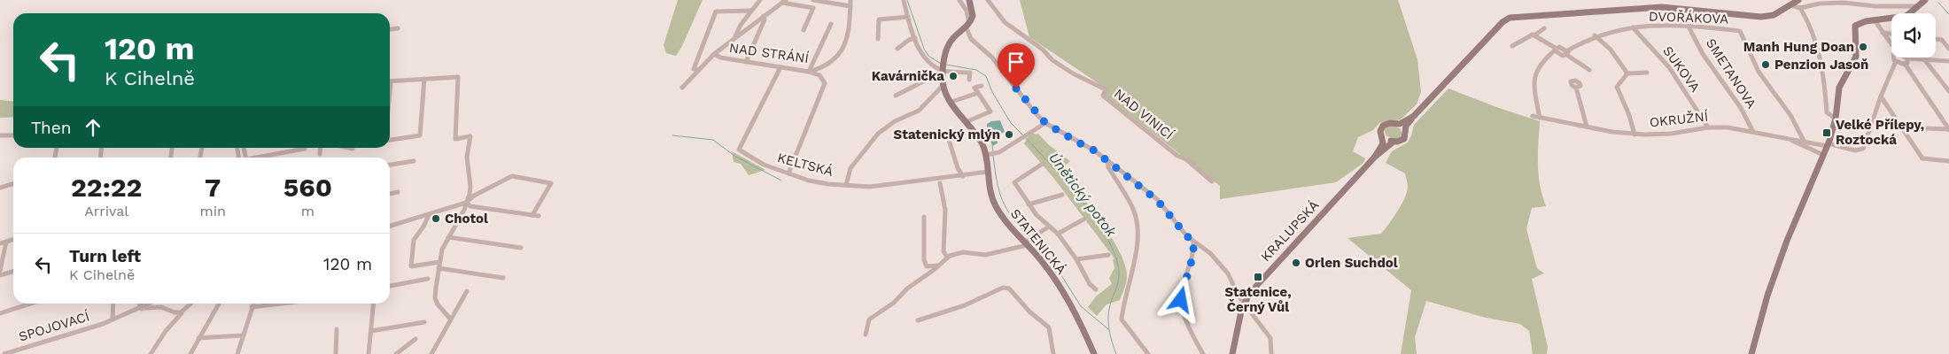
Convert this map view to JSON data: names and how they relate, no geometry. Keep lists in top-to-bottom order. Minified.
{"streets":{"street":["DVOŘÁKOVA","NAD STRÁNÍ","SUKOVA","SMETANOVA","NAD VINICÍ","OKRUŽNÍ","KELTSKÁ","KRALUPSKÁ","STATENICKÁ","SPOJOVACÍ"]},"crossings":[["DVOŘÁKOVA","SUKOVA"],["DVOŘÁKOVA","SMETANOVA"],["DVOŘÁKOVA","OKRUŽNÍ"],["NAD STRÁNÍ","KELTSKÁ"],["SUKOVA","OKRUŽNÍ"],["SMETANOVA","OKRUŽNÍ"],["KELTSKÁ","STATENICKÁ"]],"water":["Únětický potok"],"places":{"other":["Manh Hung Doan","Penzion Jasoň","Kavárnička","Statenický mlýn","Chotol","Orlen Suchdol"],"transit":["Velké Přílepy, Roztocká","Statenice, Černý Vůl"]},"page":{"turn":["120 m","K Cihelně"],"then":"Then","eta":["22:22","Arrival","7","min","560","m"],"list":[{"name":"Turn left","note":"K Cihelně","value":"120 m"}]}}
